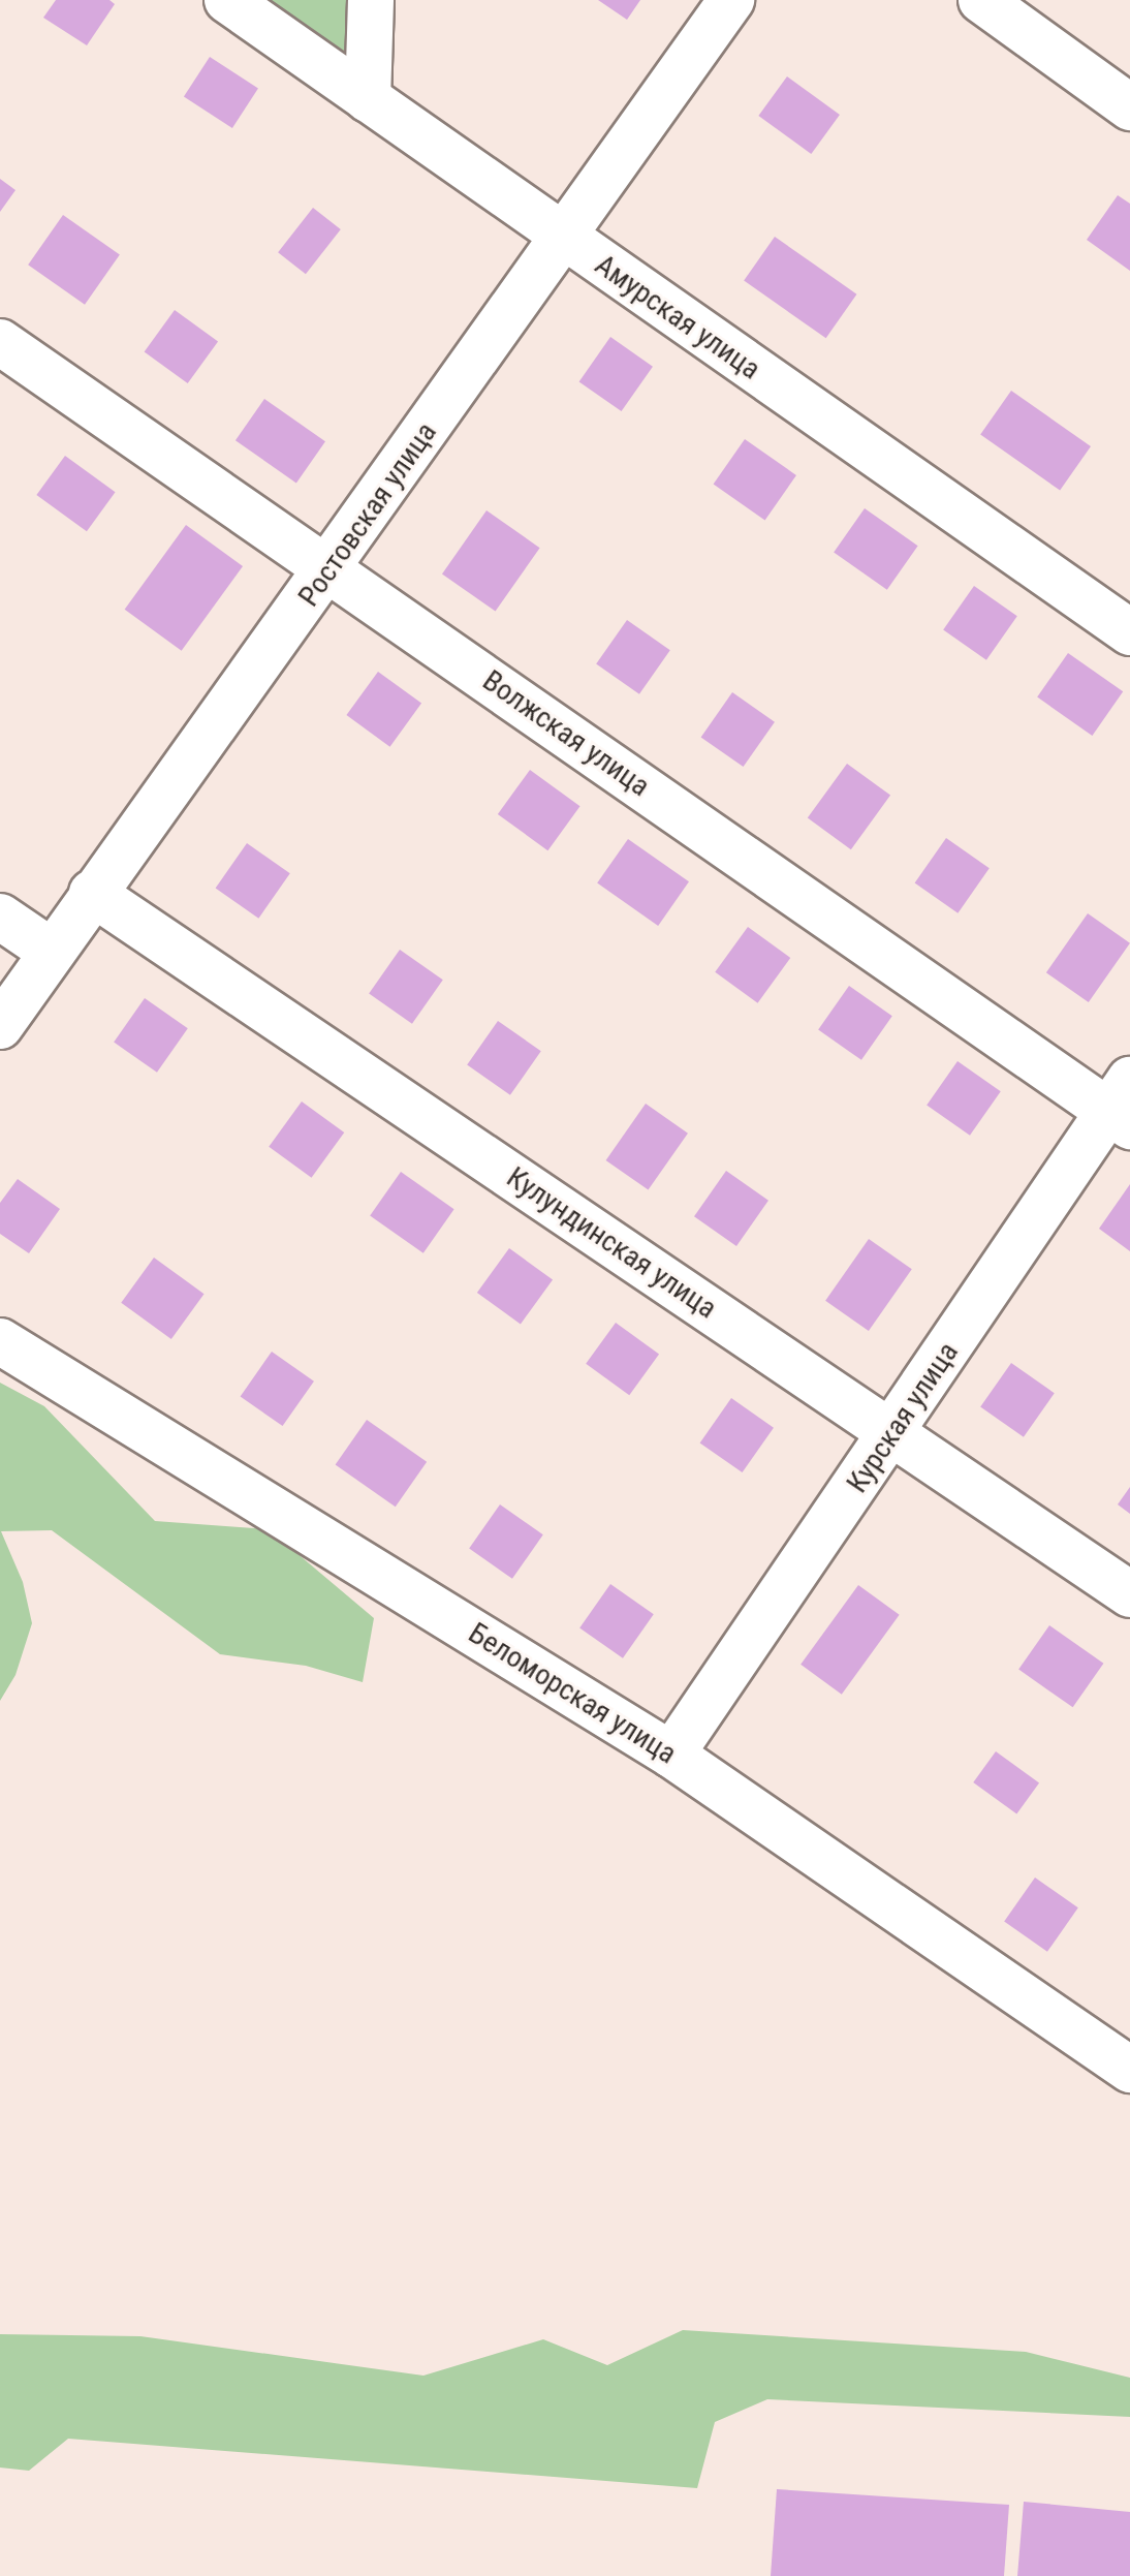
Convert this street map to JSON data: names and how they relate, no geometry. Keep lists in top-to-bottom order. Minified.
{"streets":{"street":["Амурская улица","Ростовская улица","Волжская улица","Кулундинская улица","Курская улица","Беломорская улица"]},"crossings":[["Амурская улица","Ростовская улица"],["Ростовская улица","Волжская улица"],["Ростовская улица","Кулундинская улица"],["Волжская улица","Курская улица"],["Кулундинская улица","Курская улица"],["Курская улица","Беломорская улица"]]}
